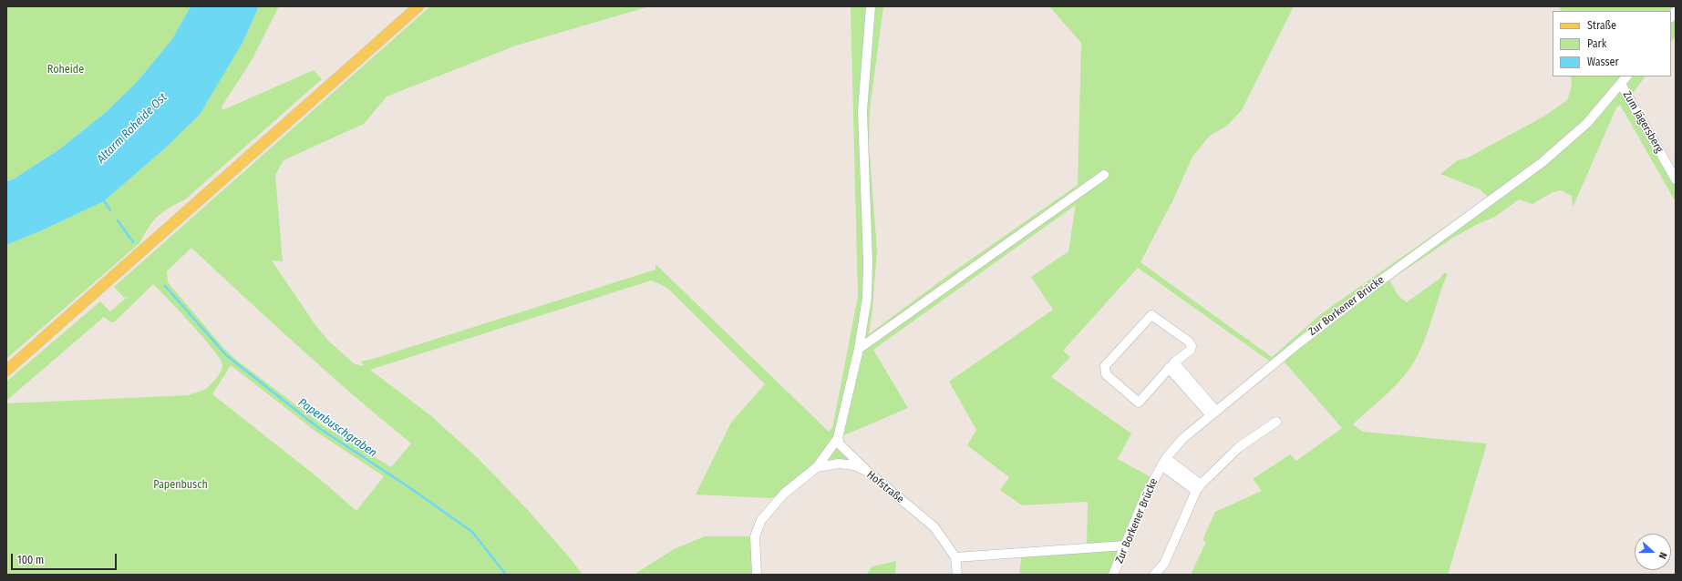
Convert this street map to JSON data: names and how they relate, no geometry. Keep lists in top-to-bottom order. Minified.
{"streets":{"street":["Zum Jägersberg","Zur Borkener Brücke","Hofstraße"]},"crossings":[["Zum Jägersberg","Zur Borkener Brücke"]],"water":["Altarm Roheide Ost","Papenbuschgraben"],"parks":["Roheide","Papenbusch"],"legend":["Straße","Park","Wasser"],"scale_bar":"100 m","north":"right"}
